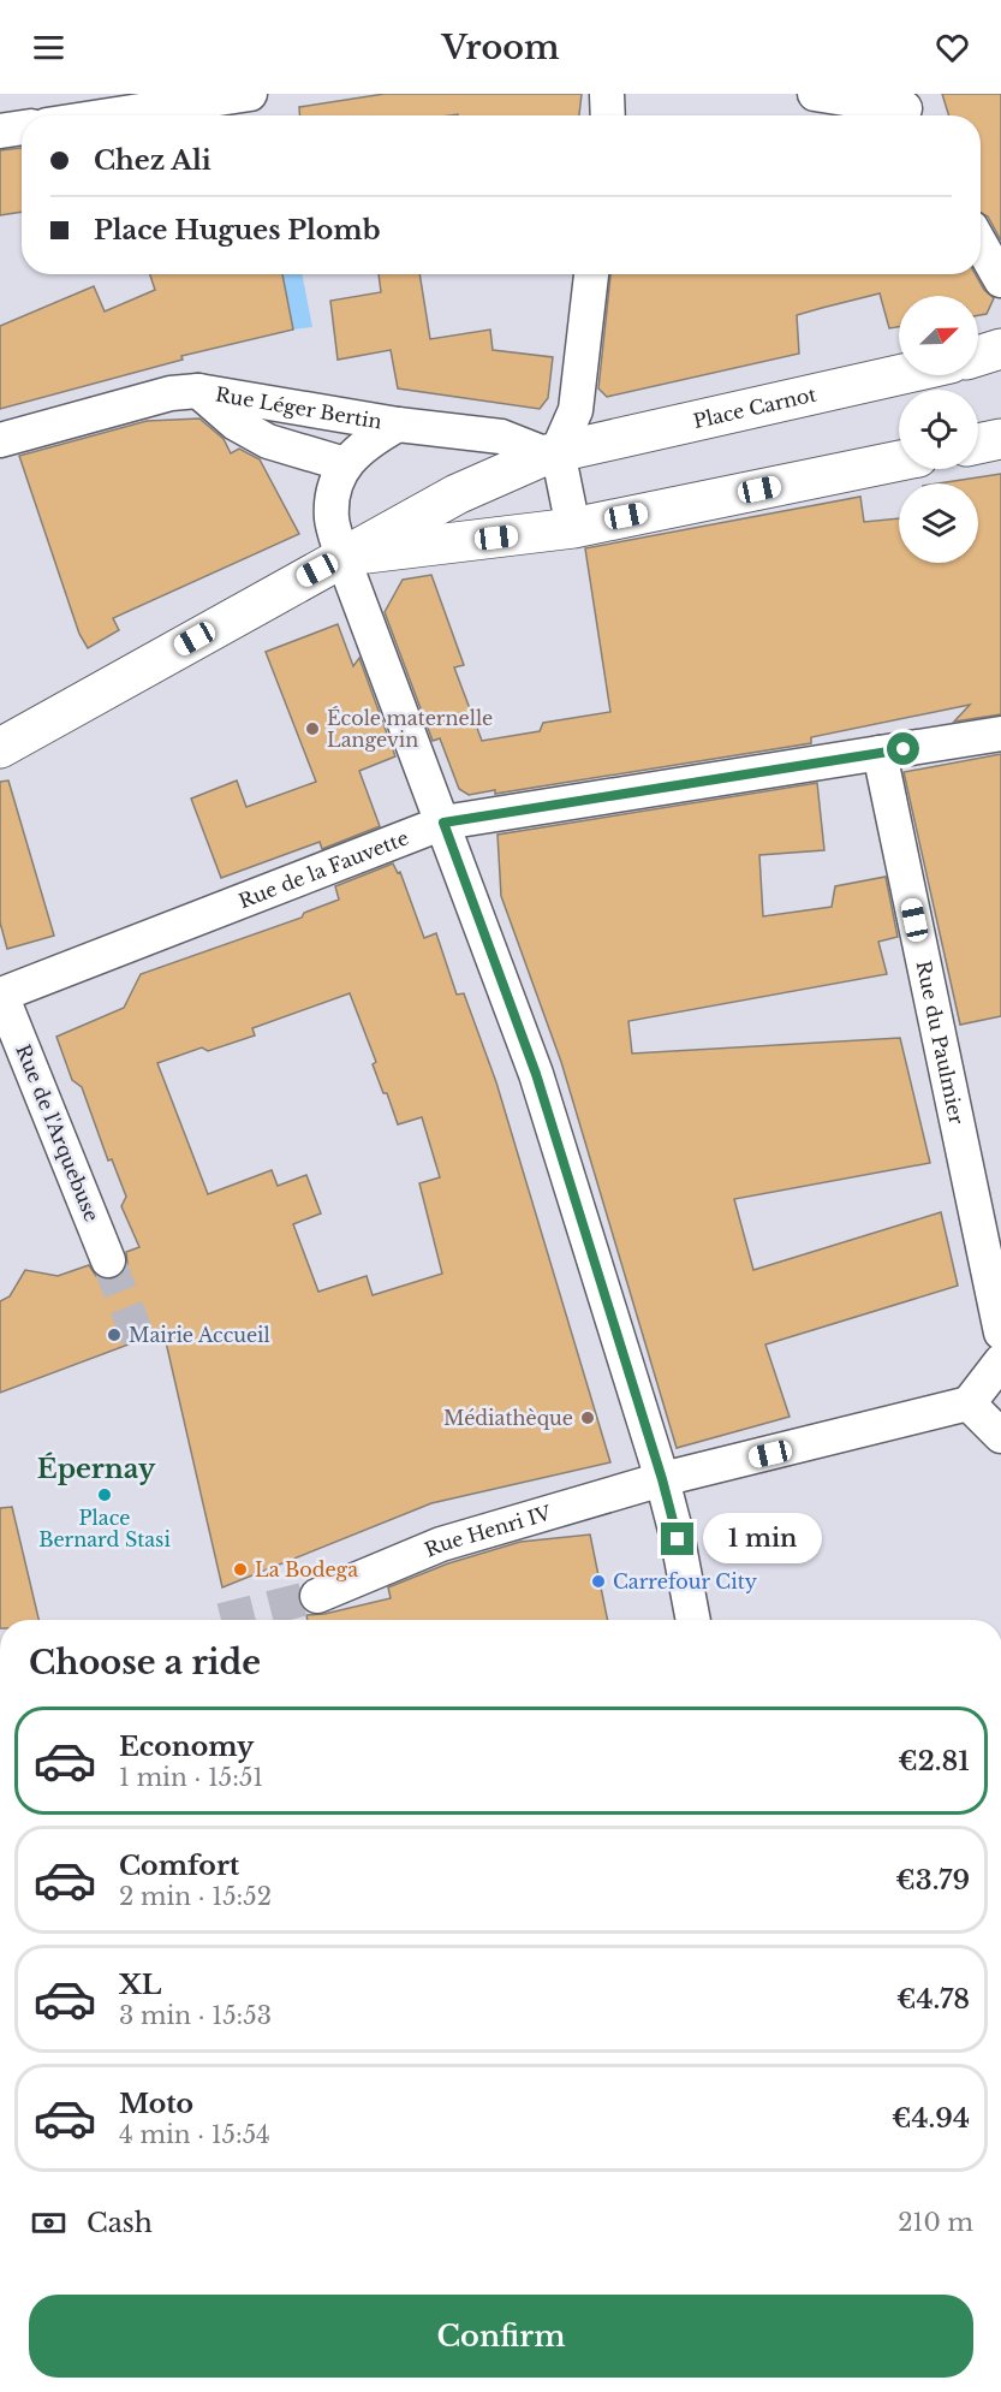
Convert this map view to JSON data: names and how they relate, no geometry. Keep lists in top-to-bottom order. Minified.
{"streets":{"main road":["Place Carnot"],"street":["Rue Léger Bertin","Rue de la Fauvette","Rue du Paulmier","Rue de l'Arquebuse","Rue Henri IV"]},"crossings":[["Rue de la Fauvette","Rue du Paulmier"],["Rue de la Fauvette","Rue de l'Arquebuse"]],"districts":["Épernay"],"places":["École maternelle Langevin","Mairie Accueil","Médiathèque","Place Bernard Stasi","La Bodega","Carrefour City"],"north":"top right","page":{"header":"Vroom","banner":["Chez Ali","Place Hugues Plomb"],"bubble":"1 min","heading":"Choose a ride","list":[{"name":"Economy","note":"1 min · 15:51","value":"€2.81"},{"name":"Comfort","note":"2 min · 15:52","value":"€3.79"},{"name":"XL","note":"3 min · 15:53","value":"€4.78"},{"name":"Moto","note":"4 min · 15:54","value":"€4.94"}],"pay":["Cash","210 m"],"buttons":"Confirm"}}
